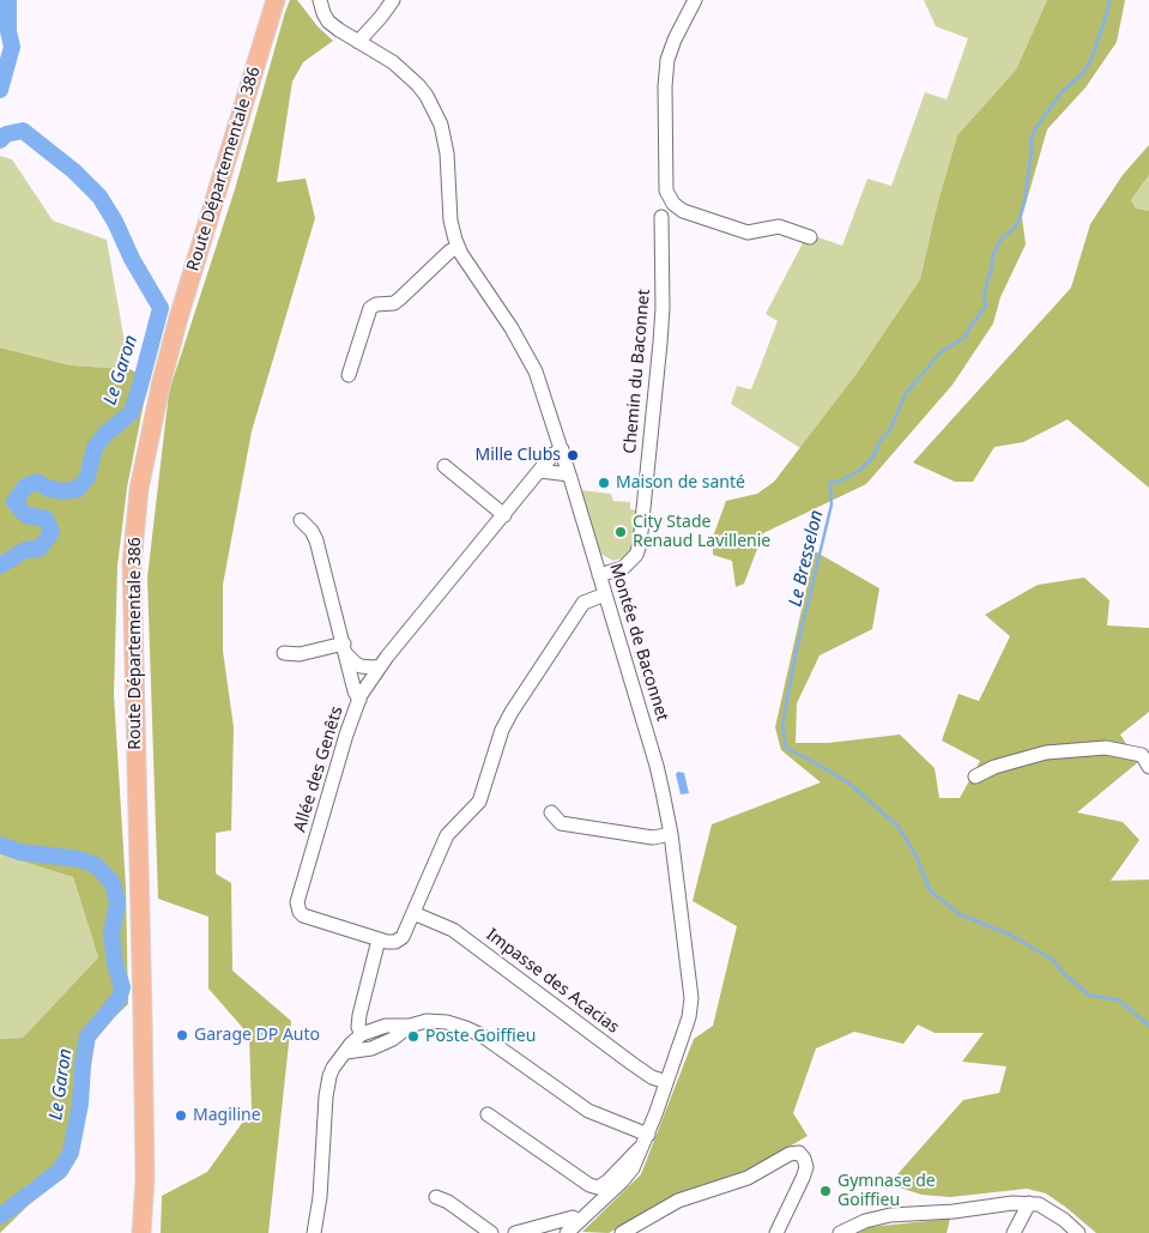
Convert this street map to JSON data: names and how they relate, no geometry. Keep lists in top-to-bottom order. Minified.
{"streets":{"main road":["Route Départementale 386"],"street":["Chemin du Baconnet","Montée de Baconnet","Allée des Genêts","Impasse des Acacias"]},"crossings":[["Chemin du Baconnet","Montée de Baconnet"],["Montée de Baconnet","Allée des Genêts"],["Montée de Baconnet","Impasse des Acacias"]],"water":["Le Garon","Le Bresselon"],"places":["Mille Clubs","Maison de santé","City Stade Renaud Lavillenie","Garage DP Auto","Poste Goiffieu","Magiline","Gymnase de Goiffieu"]}
